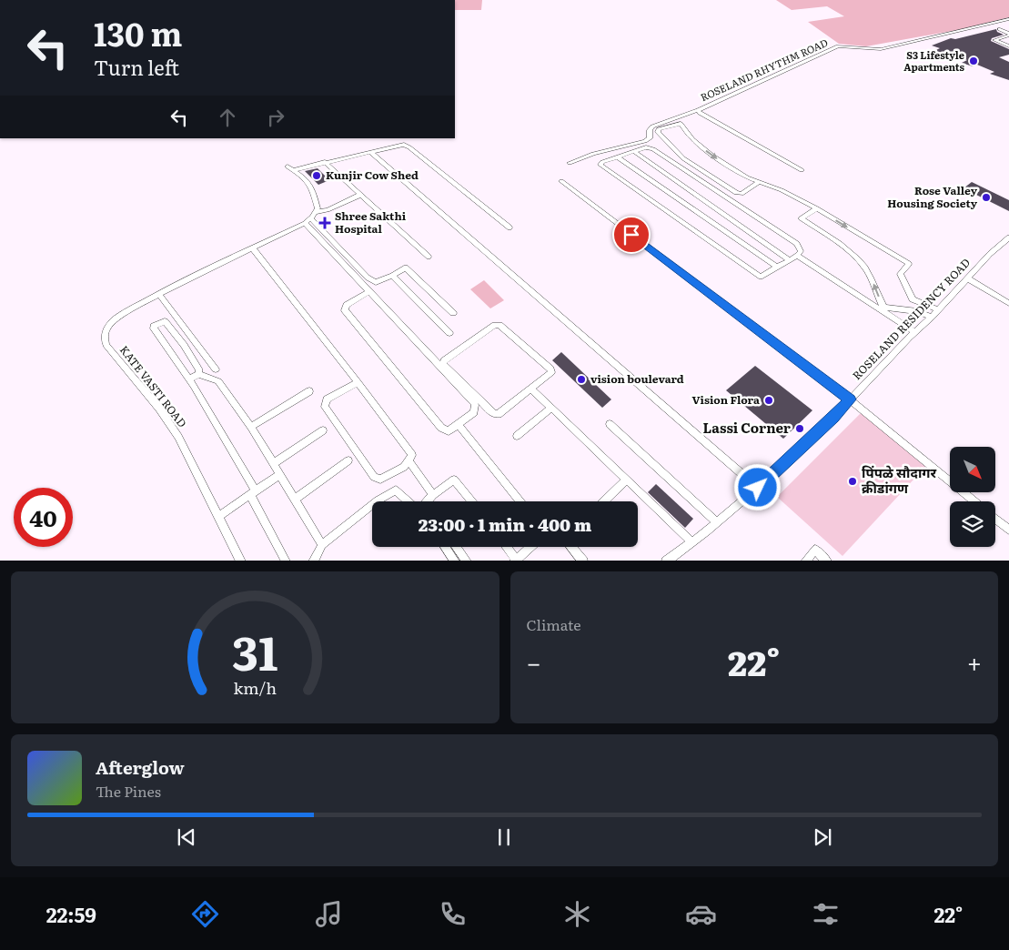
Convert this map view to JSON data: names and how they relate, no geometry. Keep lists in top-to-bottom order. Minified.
{"streets":{"street":["ROSELAND RHYTHM ROAD","ROSELAND RESIDENCY ROAD","KATE VASTI ROAD"]},"places":{"other":["S3 Lifestyle Apartments","Kunjir Cow Shed","Rose Valley Housing Society","vision boulevard","Vision Flora","Lassi Corner","पिंपळे सौदागर क्रीडांगण"],"health":["Shree Sakthi Hospital"]},"north":"bottom right","page":{"turn":["130 m","Turn left"],"limit":"40","trip":"23:00 · 1 min · 400 m","tile":"Climate","heat":["−","22°","+"],"song":["Afterglow","The Pines"],"tabs":["22:59","22°"],"gauge":["31","km/h"]}}
